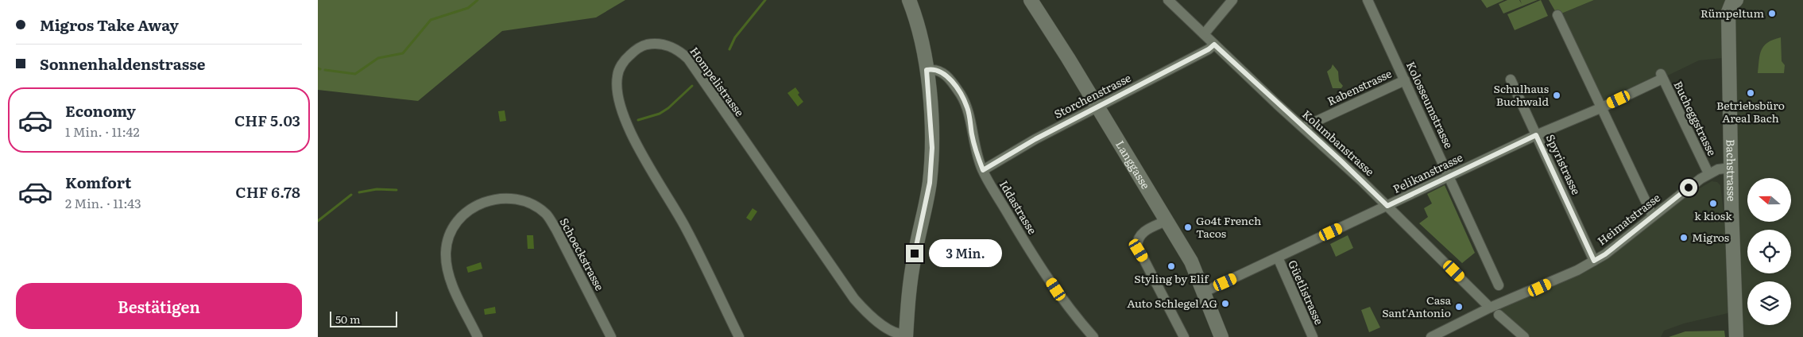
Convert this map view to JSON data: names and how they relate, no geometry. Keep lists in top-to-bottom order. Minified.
{"streets":{"street":["Hompelistrasse","Rabenstrasse","Storchenstrasse","Kolosseumstrasse","Bucheggstrasse","Kolumbanstrasse","Spyristrasse","Langgasse","Bachstrasse","Pelikanstrasse","Iddastrasse","Heimatstrasse","Schoeckstrasse","Güetlistrasse"]},"crossings":[["Rabenstrasse","Kolosseumstrasse"],["Rabenstrasse","Kolumbanstrasse"],["Storchenstrasse","Kolumbanstrasse"],["Storchenstrasse","Langgasse"],["Storchenstrasse","Iddastrasse"],["Kolosseumstrasse","Pelikanstrasse"],["Bucheggstrasse","Pelikanstrasse"],["Bucheggstrasse","Heimatstrasse"],["Kolumbanstrasse","Pelikanstrasse"],["Kolumbanstrasse","Heimatstrasse"],["Spyristrasse","Pelikanstrasse"],["Spyristrasse","Heimatstrasse"],["Langgasse","Pelikanstrasse"],["Bachstrasse","Heimatstrasse"],["Pelikanstrasse","Güetlistrasse"]],"places":["Rümpeltum","Betriebsbüro Areal Bach","Schulhaus Buchwald","k kiosk","Go4t French Tacos","Migros","Styling by Elif","Auto Schlegel AG","Casa Sant'Antonio"],"scale_bar":"50 m","north":"left","page":{"banner":["Migros Take Away","Sonnenhaldenstrasse"],"list":[{"name":"Economy","note":"1 Min. · 11:42","value":"CHF 5.03"},{"name":"Komfort","note":"2 Min. · 11:43","value":"CHF 6.78"}],"bubble":"3 Min.","buttons":"Bestätigen","scale":"50 m"}}
